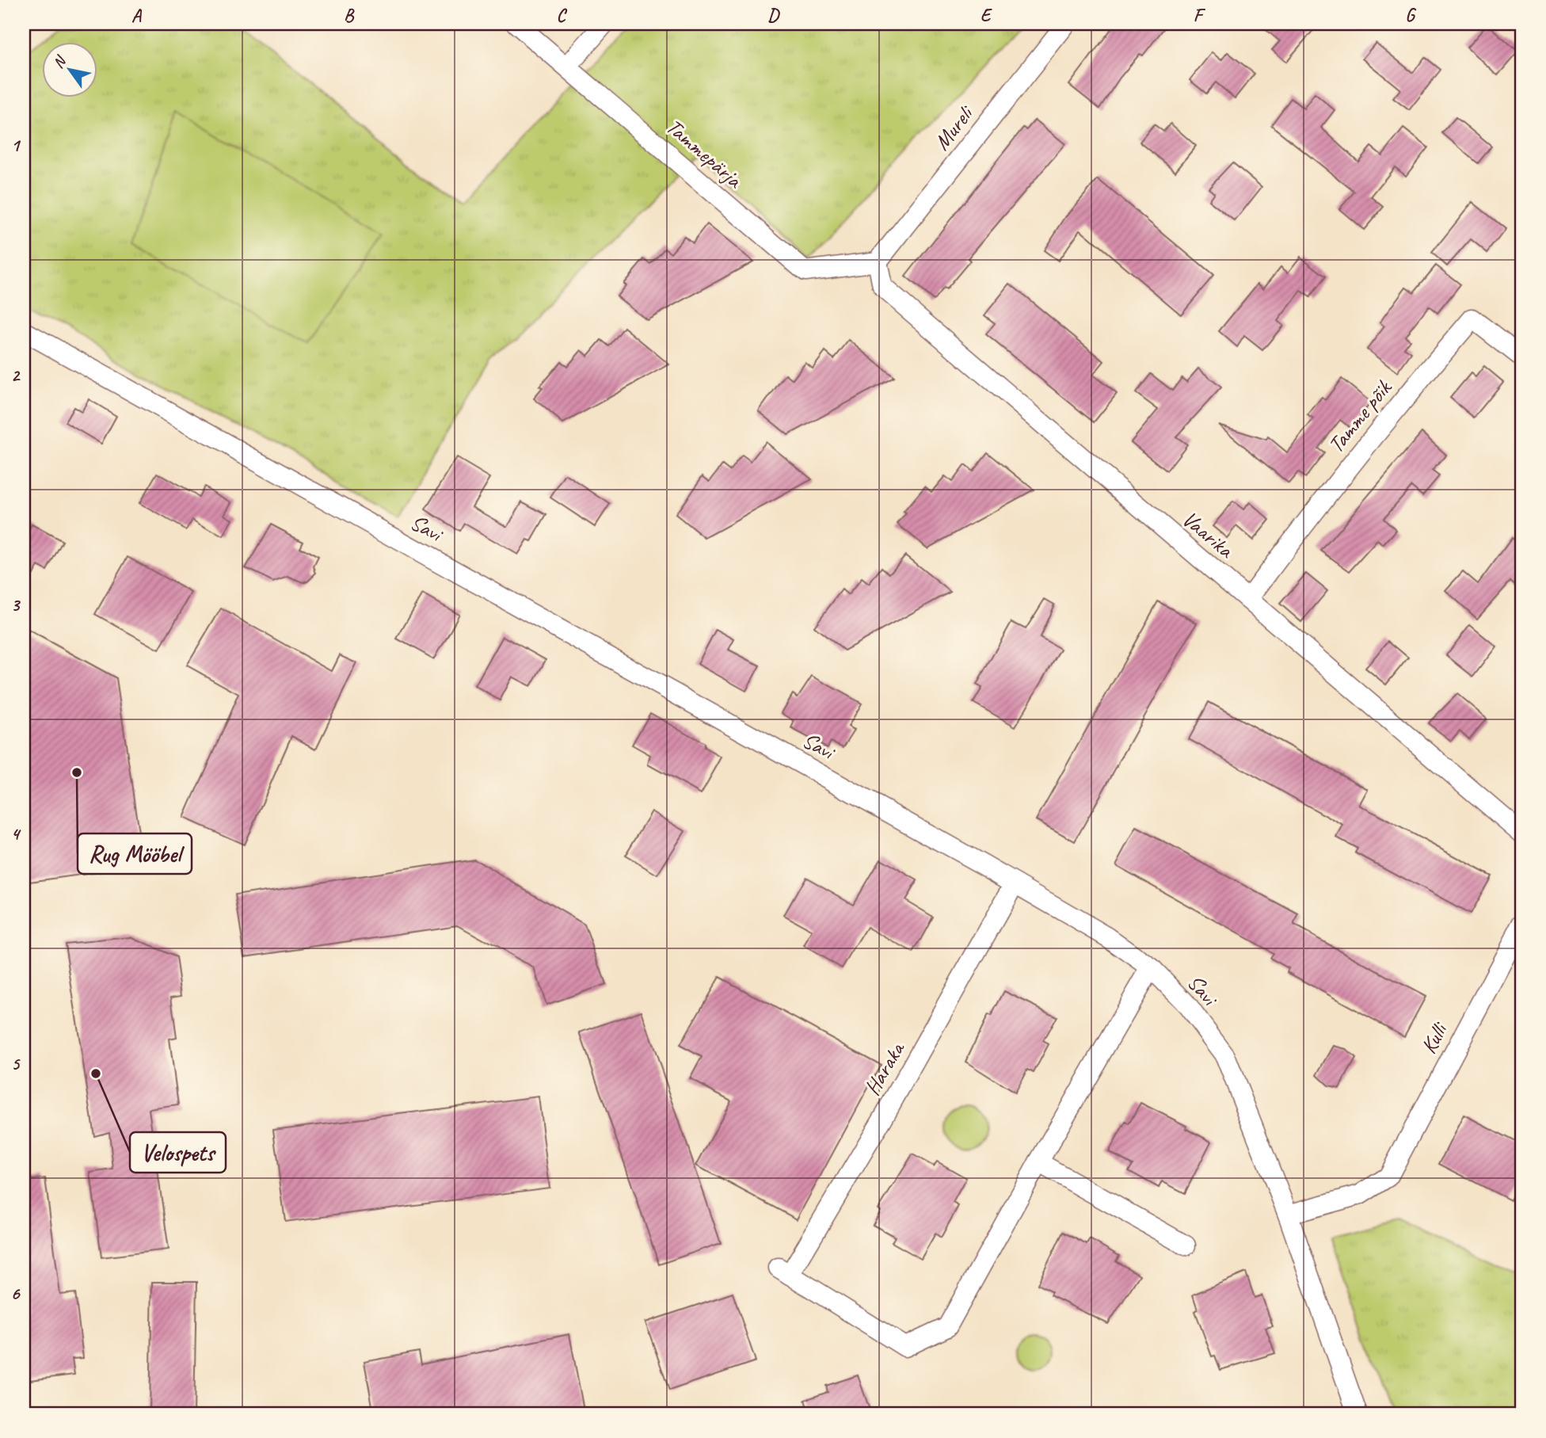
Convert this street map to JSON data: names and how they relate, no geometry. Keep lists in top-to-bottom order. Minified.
{"streets":{"street":["Mureli","Tammepärja","Tamme põik","Savi","Vaarika","Kulli","Haraka"]},"crossings":[["Mureli","Tammepärja"],["Mureli","Vaarika"],["Tammepärja","Vaarika"],["Tamme põik","Vaarika"],["Savi","Kulli"],["Savi","Haraka"]],"places":["Rug Mööbel","Velospets"],"north":"top left","grid":{"columns":["A","B","C","D","E","F","G"],"rows":["1","2","3","4","5","6"]}}
